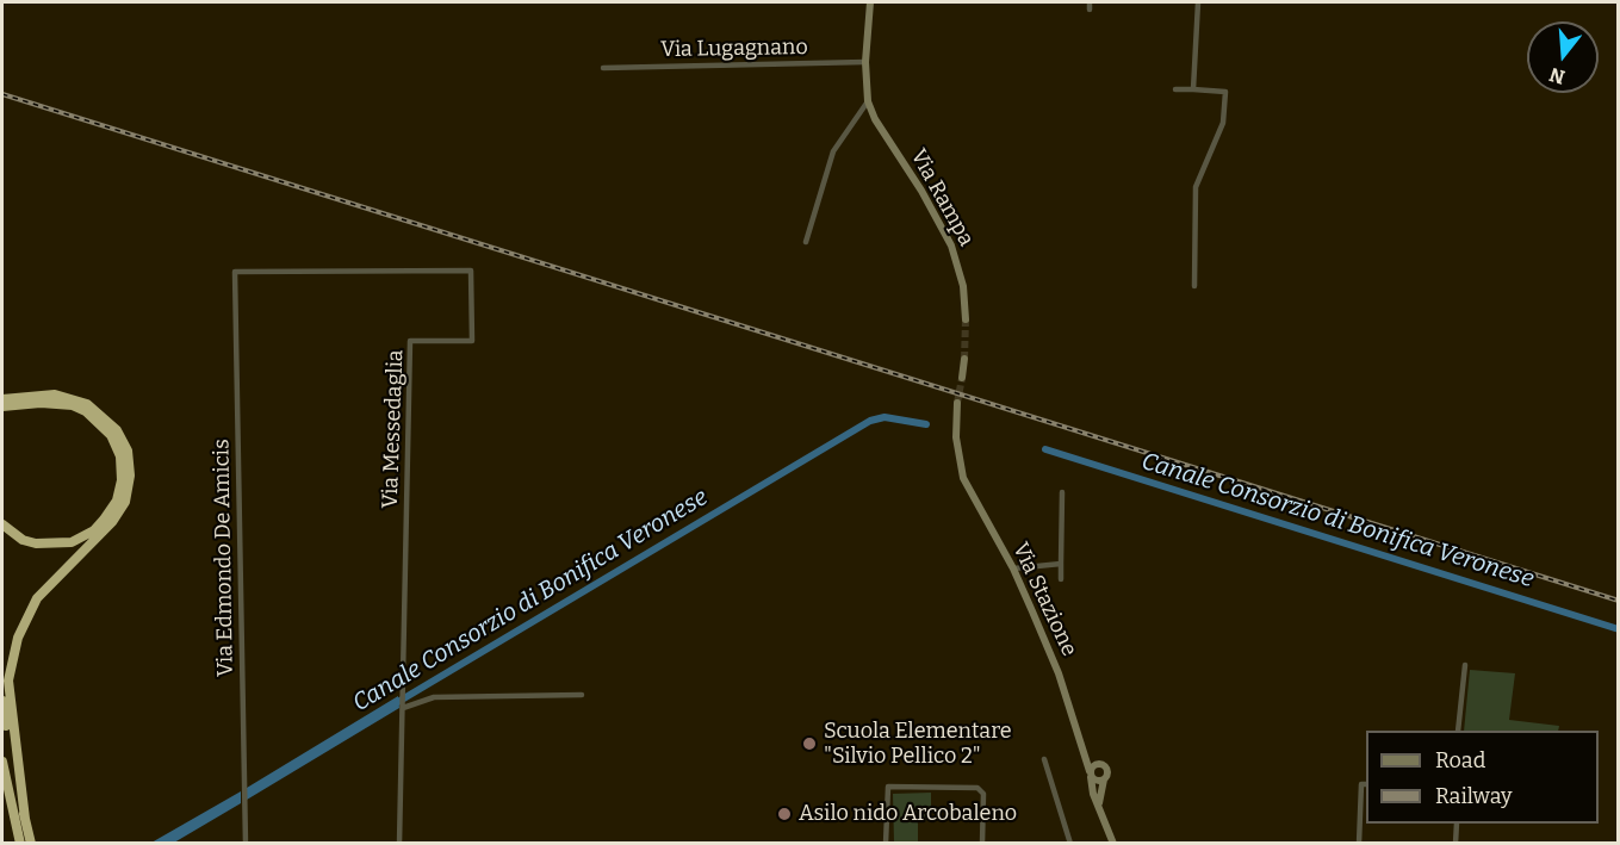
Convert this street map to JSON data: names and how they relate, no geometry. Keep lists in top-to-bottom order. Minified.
{"streets":{"street":["Via Lugagnano","Via Rampa","Via Messedaglia","Via Edmondo De Amicis","Via Stazione"]},"crossings":[["Via Lugagnano","Via Rampa"],["Via Messedaglia","Via Edmondo De Amicis"]],"water":["Canale Consorzio di Bonifica Veronese"],"places":["Scuola Elementare \"Silvio Pellico 2\"","Asilo nido Arcobaleno"],"legend":["Road","Railway"],"north":"bottom"}
